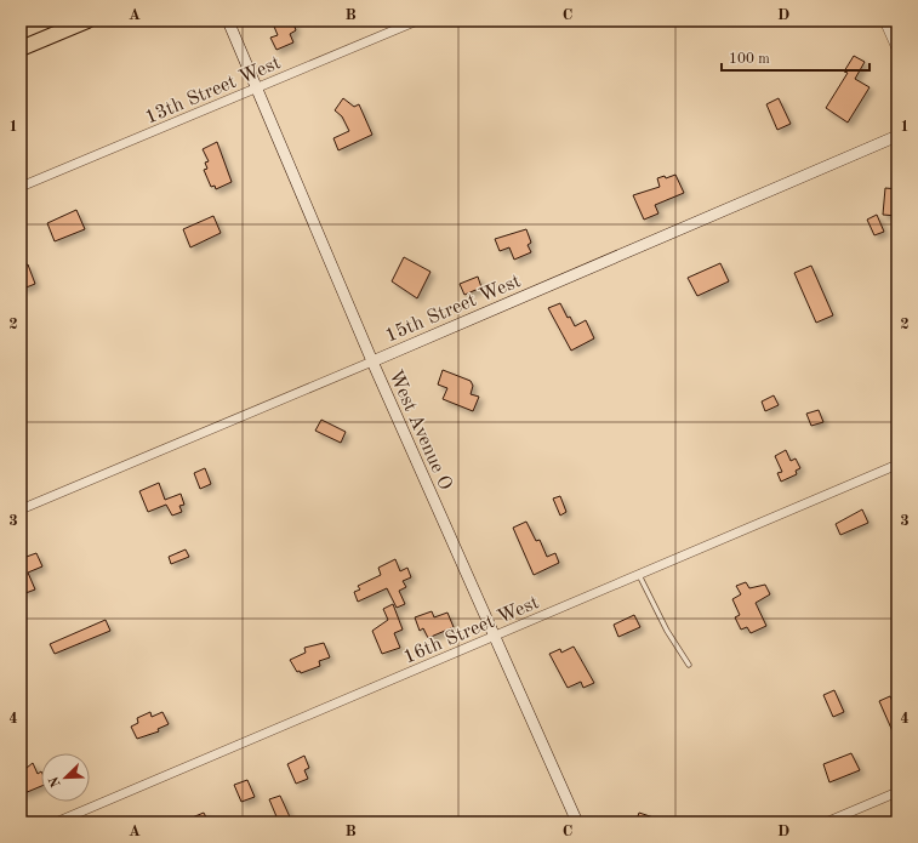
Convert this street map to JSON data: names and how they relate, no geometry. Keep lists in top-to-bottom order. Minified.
{"streets":{"street":["13th Street West","15th Street West","West Avenue O","16th Street West"]},"crossings":[["13th Street West","West Avenue O"],["15th Street West","West Avenue O"],["West Avenue O","16th Street West"]],"scale_bar":"100 m","north":"bottom left","grid":{"columns":["A","B","C","D"],"rows":["1","2","3","4"]}}
